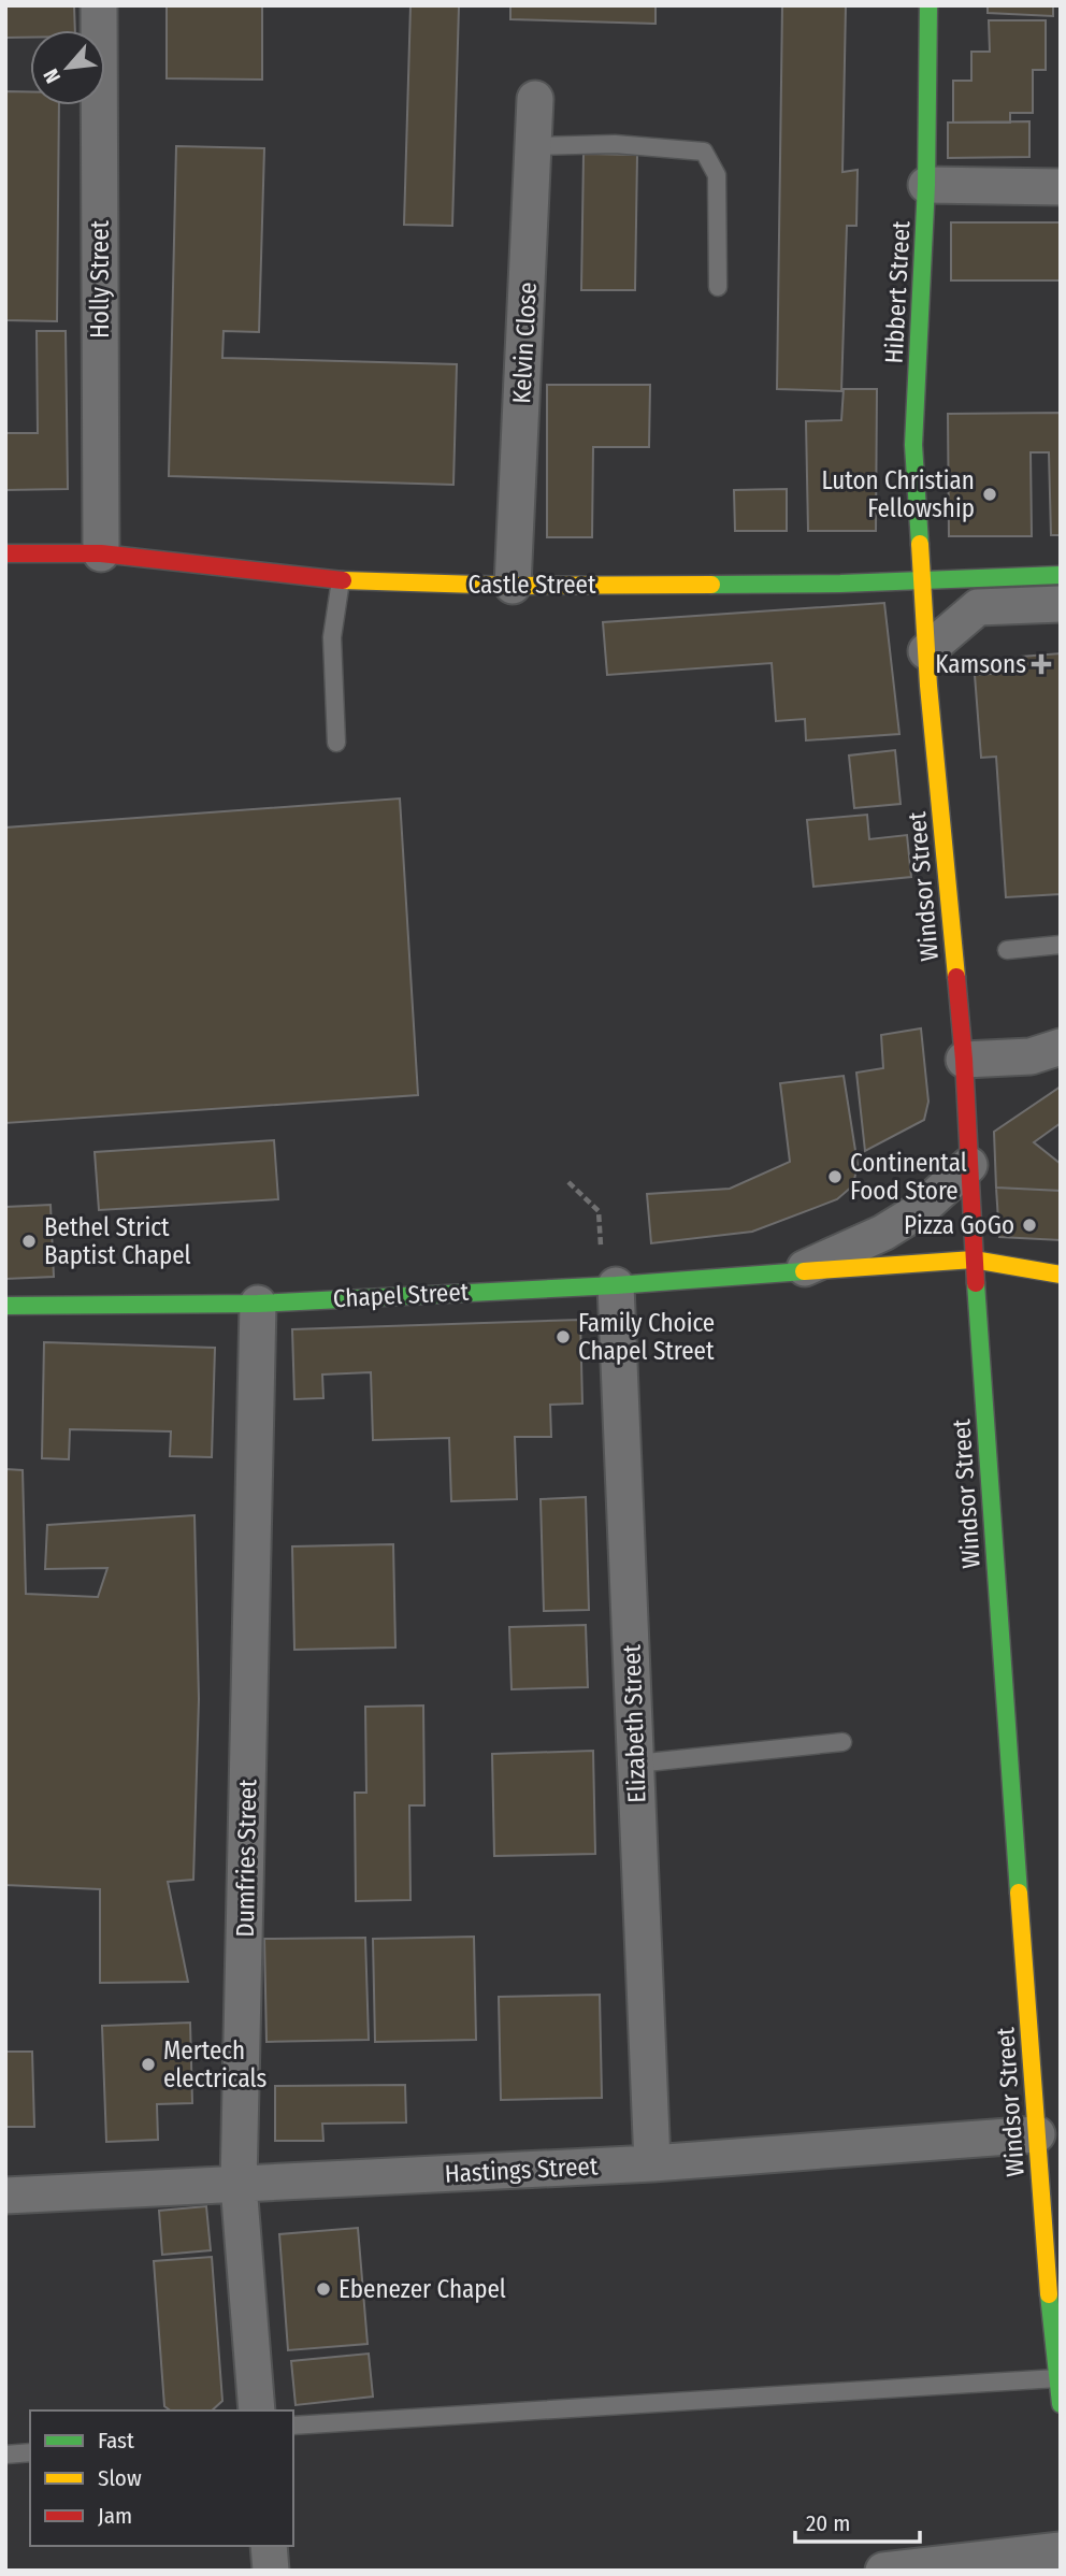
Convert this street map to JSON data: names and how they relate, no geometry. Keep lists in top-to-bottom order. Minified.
{"streets":{"street":["Holly Street","Hibbert Street","Kelvin Close","Castle Street","Windsor Street","Chapel Street","Elizabeth Street","Dumfries Street","Hastings Street"]},"crossings":[["Holly Street","Castle Street"],["Hibbert Street","Castle Street"],["Hibbert Street","Windsor Street"],["Kelvin Close","Castle Street"],["Castle Street","Windsor Street"],["Windsor Street","Chapel Street"],["Windsor Street","Hastings Street"],["Chapel Street","Elizabeth Street"],["Chapel Street","Dumfries Street"],["Elizabeth Street","Hastings Street"],["Dumfries Street","Hastings Street"]],"places":{"other":["Luton Christian Fellowship","Continental Food Store","Pizza GoGo","Bethel Strict Baptist Chapel","Family Choice Chapel Street","Mertech electricals","Ebenezer Chapel"],"health":["Kamsons"]},"legend":["Fast","Slow","Jam"],"scale_bar":"20 m","north":"bottom left"}
